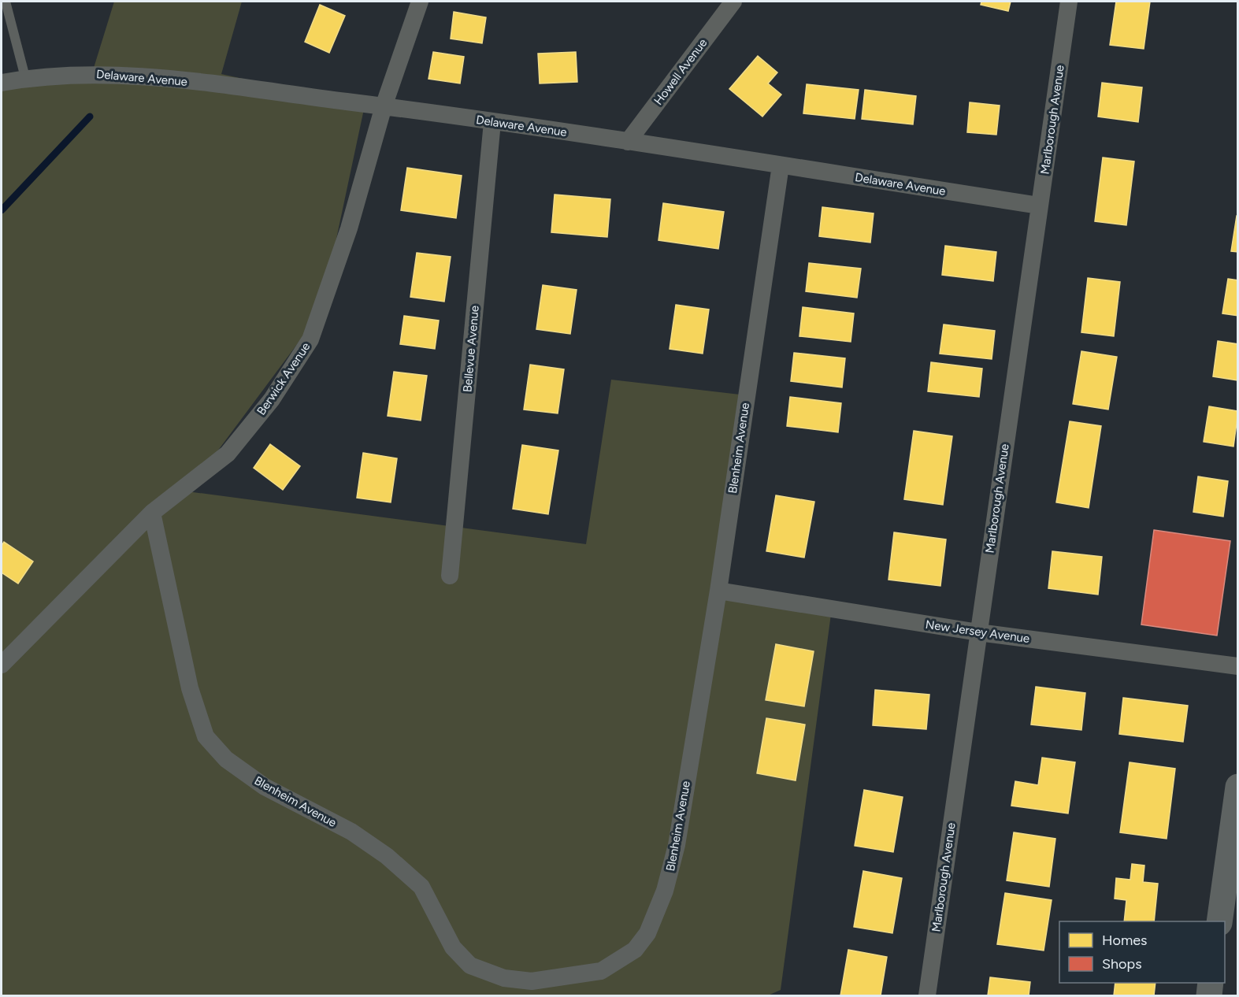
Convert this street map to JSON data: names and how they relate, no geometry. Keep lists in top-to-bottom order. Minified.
{"streets":{"street":["Howell Avenue","Delaware Avenue","Marlborough Avenue","Bellevue Avenue","Berwick Avenue","Blenheim Avenue","New Jersey Avenue"]},"crossings":[["Howell Avenue","Delaware Avenue"],["Delaware Avenue","Marlborough Avenue"],["Delaware Avenue","Bellevue Avenue"],["Delaware Avenue","Berwick Avenue"],["Delaware Avenue","Blenheim Avenue"],["Marlborough Avenue","New Jersey Avenue"],["Berwick Avenue","Blenheim Avenue"],["Blenheim Avenue","New Jersey Avenue"]],"legend":["Homes","Shops"]}
